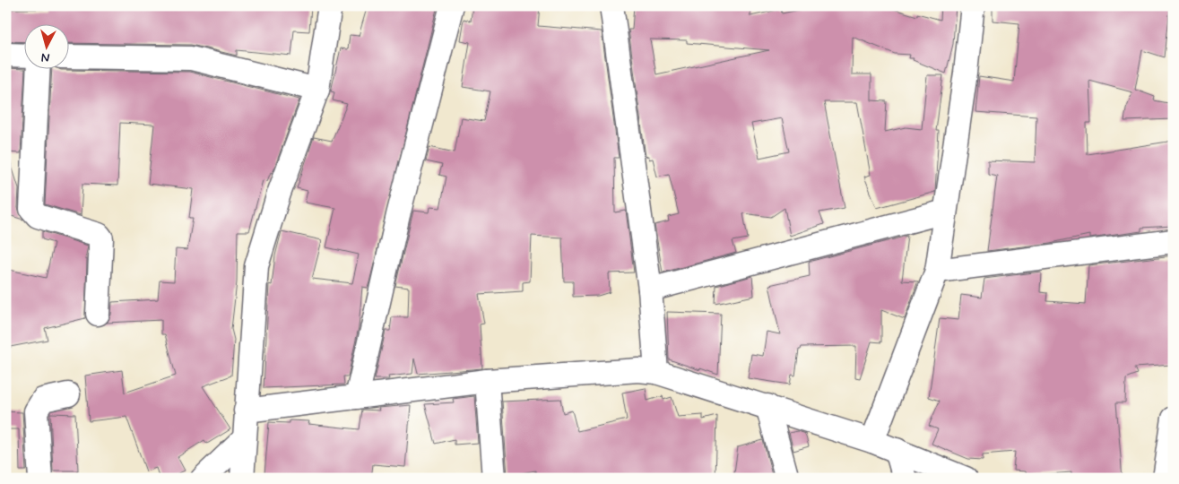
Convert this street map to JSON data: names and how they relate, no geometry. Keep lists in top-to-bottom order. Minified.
{"north":"bottom"}
